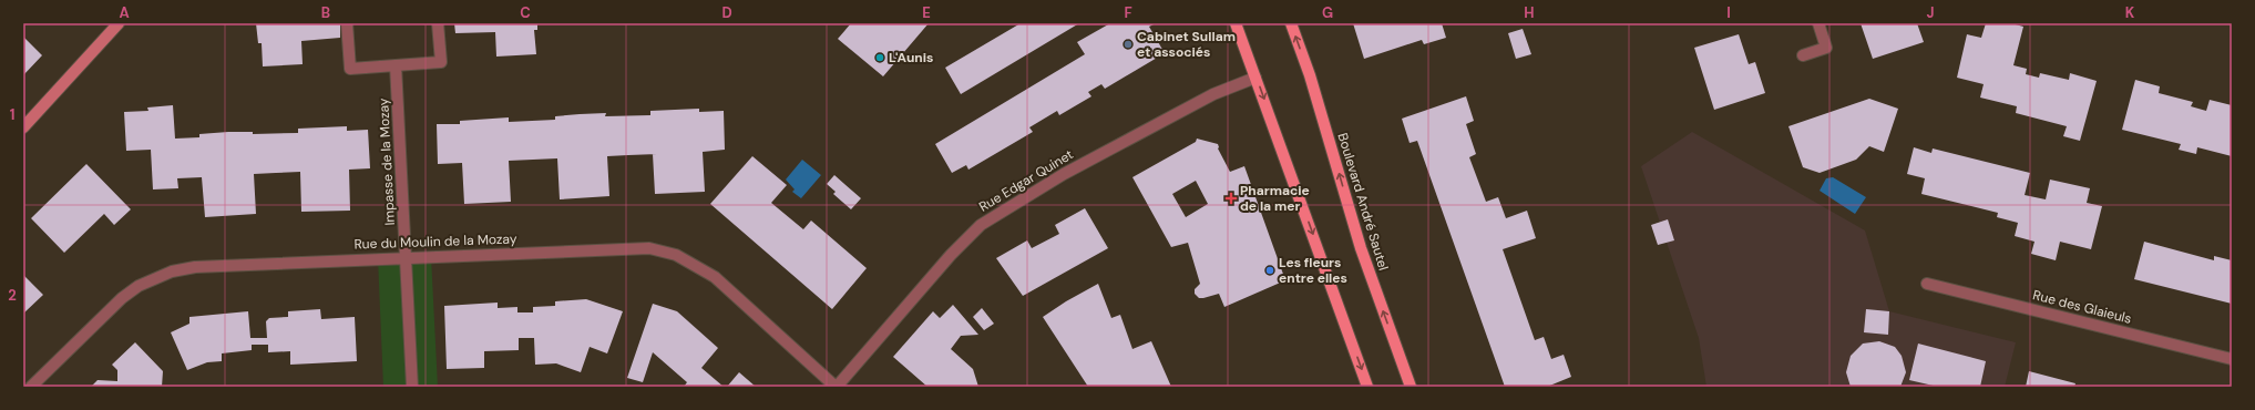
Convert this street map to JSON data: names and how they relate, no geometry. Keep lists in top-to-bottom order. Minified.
{"streets":{"main road":["Boulevard André Sautel"],"street":["Impasse de la Mozay","Rue Edgar Quinet","Rue du Moulin de la Mozay","Rue des Glaieuls"]},"crossings":[["Impasse de la Mozay","Rue du Moulin de la Mozay"],["Rue Edgar Quinet","Rue du Moulin de la Mozay"]],"places":{"other":["Cabinet Sullam et associés","L'Aunis","Les fleurs entre elles"],"health":["Pharmacie de la mer"]},"grid":{"columns":["A","B","C","D","E","F","G","H","I","J","K"],"rows":["1","2"]}}
